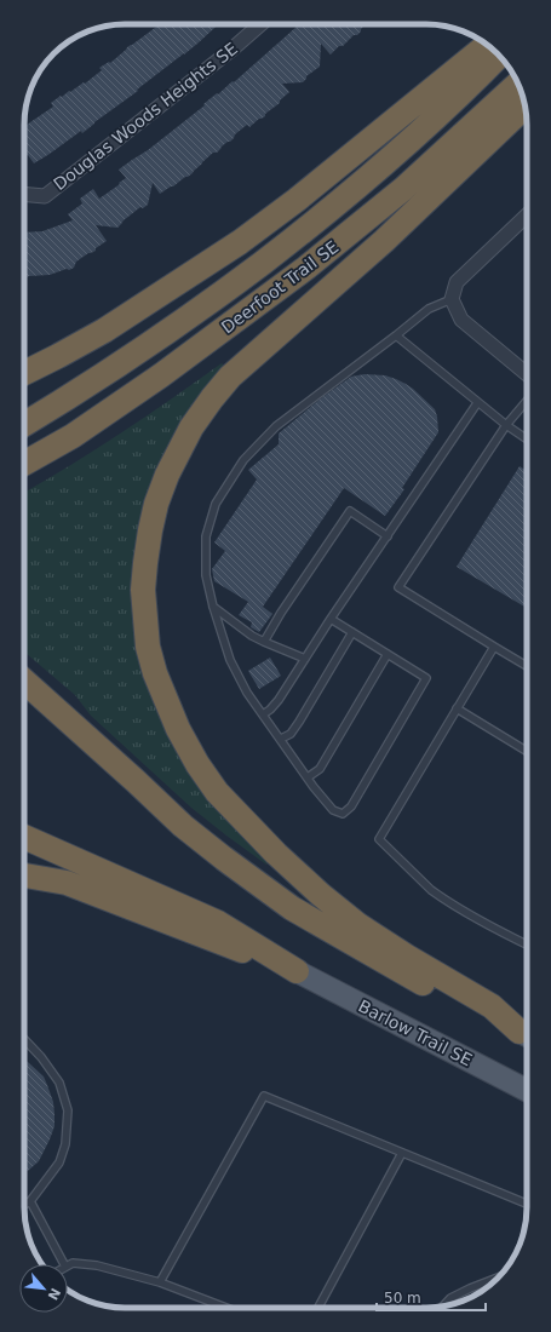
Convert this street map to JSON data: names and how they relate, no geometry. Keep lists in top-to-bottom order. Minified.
{"streets":{"highway":["Deerfoot Trail SE"],"main road":["Barlow Trail SE"],"street":["Douglas Woods Heights SE"]},"scale_bar":"50 m","north":"bottom right"}
